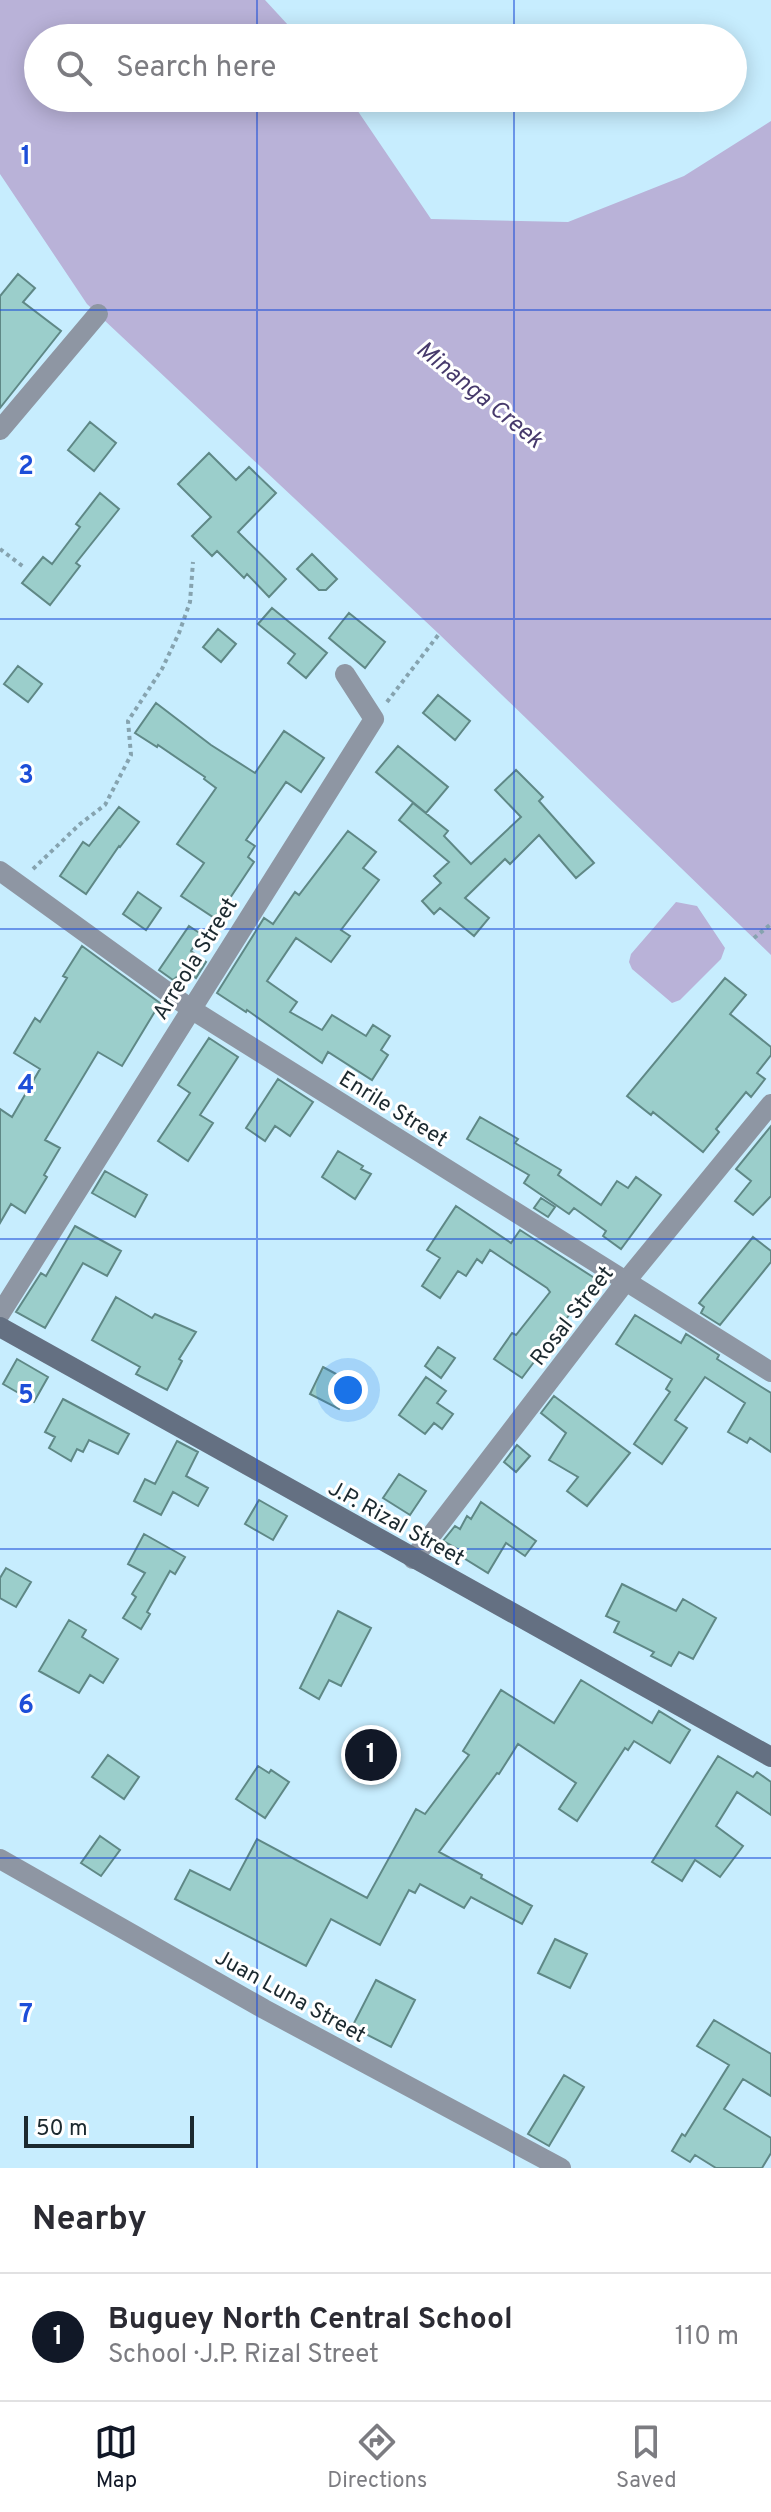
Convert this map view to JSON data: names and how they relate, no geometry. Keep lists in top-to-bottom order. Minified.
{"streets":{"street":["Arreola Street","Enrile Street","Rosal Street","J.P. Rizal Street","Juan Luna Street"]},"crossings":[["Arreola Street","Enrile Street"],["Enrile Street","Rosal Street"],["Rosal Street","J.P. Rizal Street"]],"water":["Minanga Creek"],"scale_bar":"50 m","page":{"search":"Search here","pins":"1","scale":"50 m","heading":"Nearby","list":[{"mark":"1","name":"Buguey North Central School","note":"School · J.P. Rizal Street","value":"110 m"}],"nav":["Map","Directions","Saved"]},"grid":{"rows":["1","2","3","4","5","6","7"]}}
